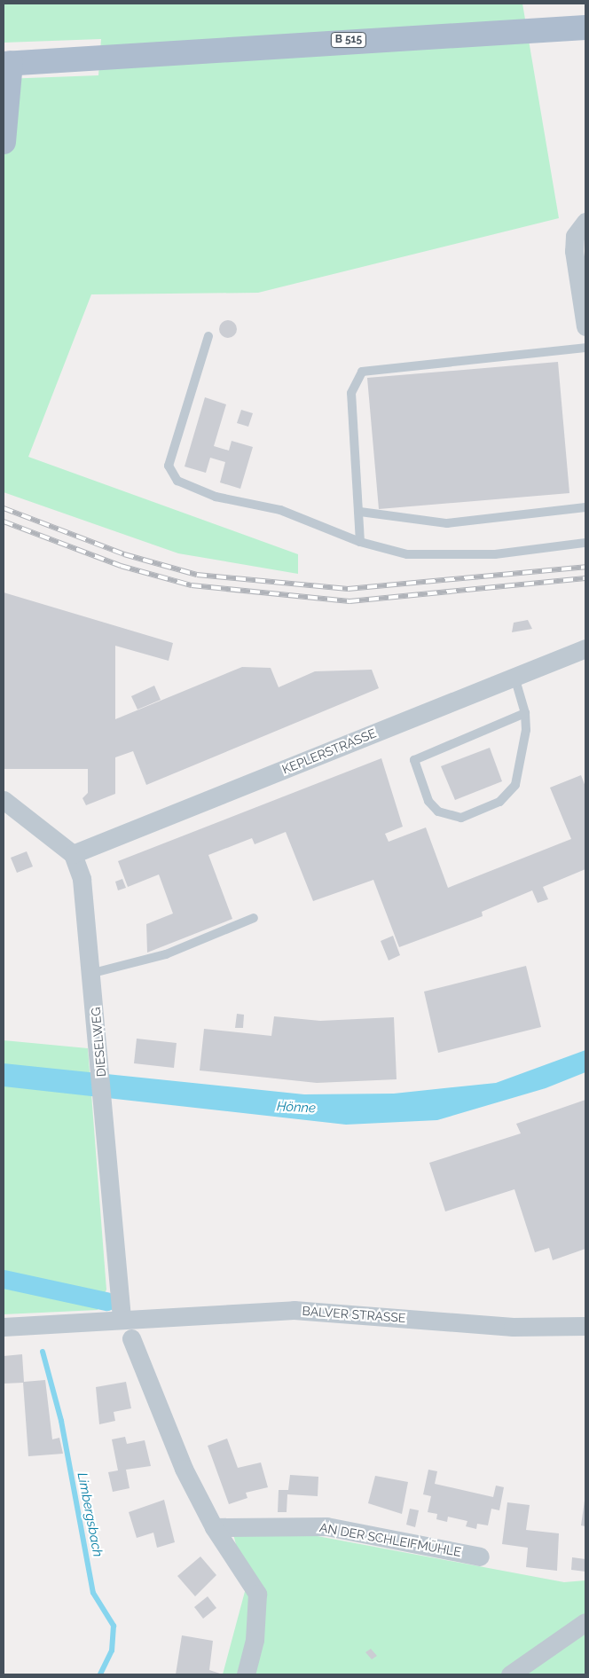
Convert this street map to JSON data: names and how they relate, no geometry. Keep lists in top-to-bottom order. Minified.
{"streets":{"main road":["B 515"],"street":["KEPLERSTRASSE","DIESELWEG","BALVER STRASSE","AN DER SCHLEIFMÜHLE"]},"crossings":[["KEPLERSTRASSE","DIESELWEG"],["DIESELWEG","BALVER STRASSE"]],"water":["Hönne","Limbergsbach"]}
